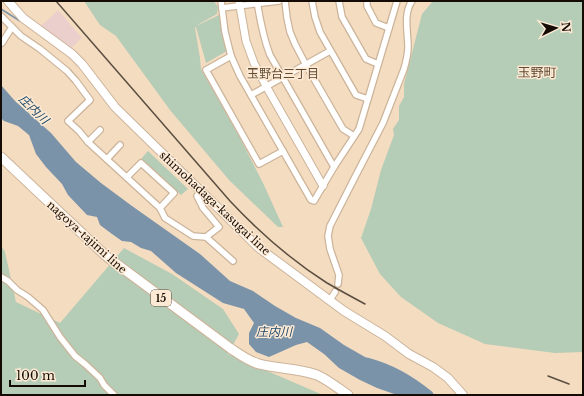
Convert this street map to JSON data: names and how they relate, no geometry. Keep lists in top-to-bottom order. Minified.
{"streets":{"main road":["shimohadaga-kasugai line","nagoya-tajimi line","15"]},"districts":["玉野町","玉野台三丁目"],"water":["庄内川"],"scale_bar":"100 m","north":"right"}
